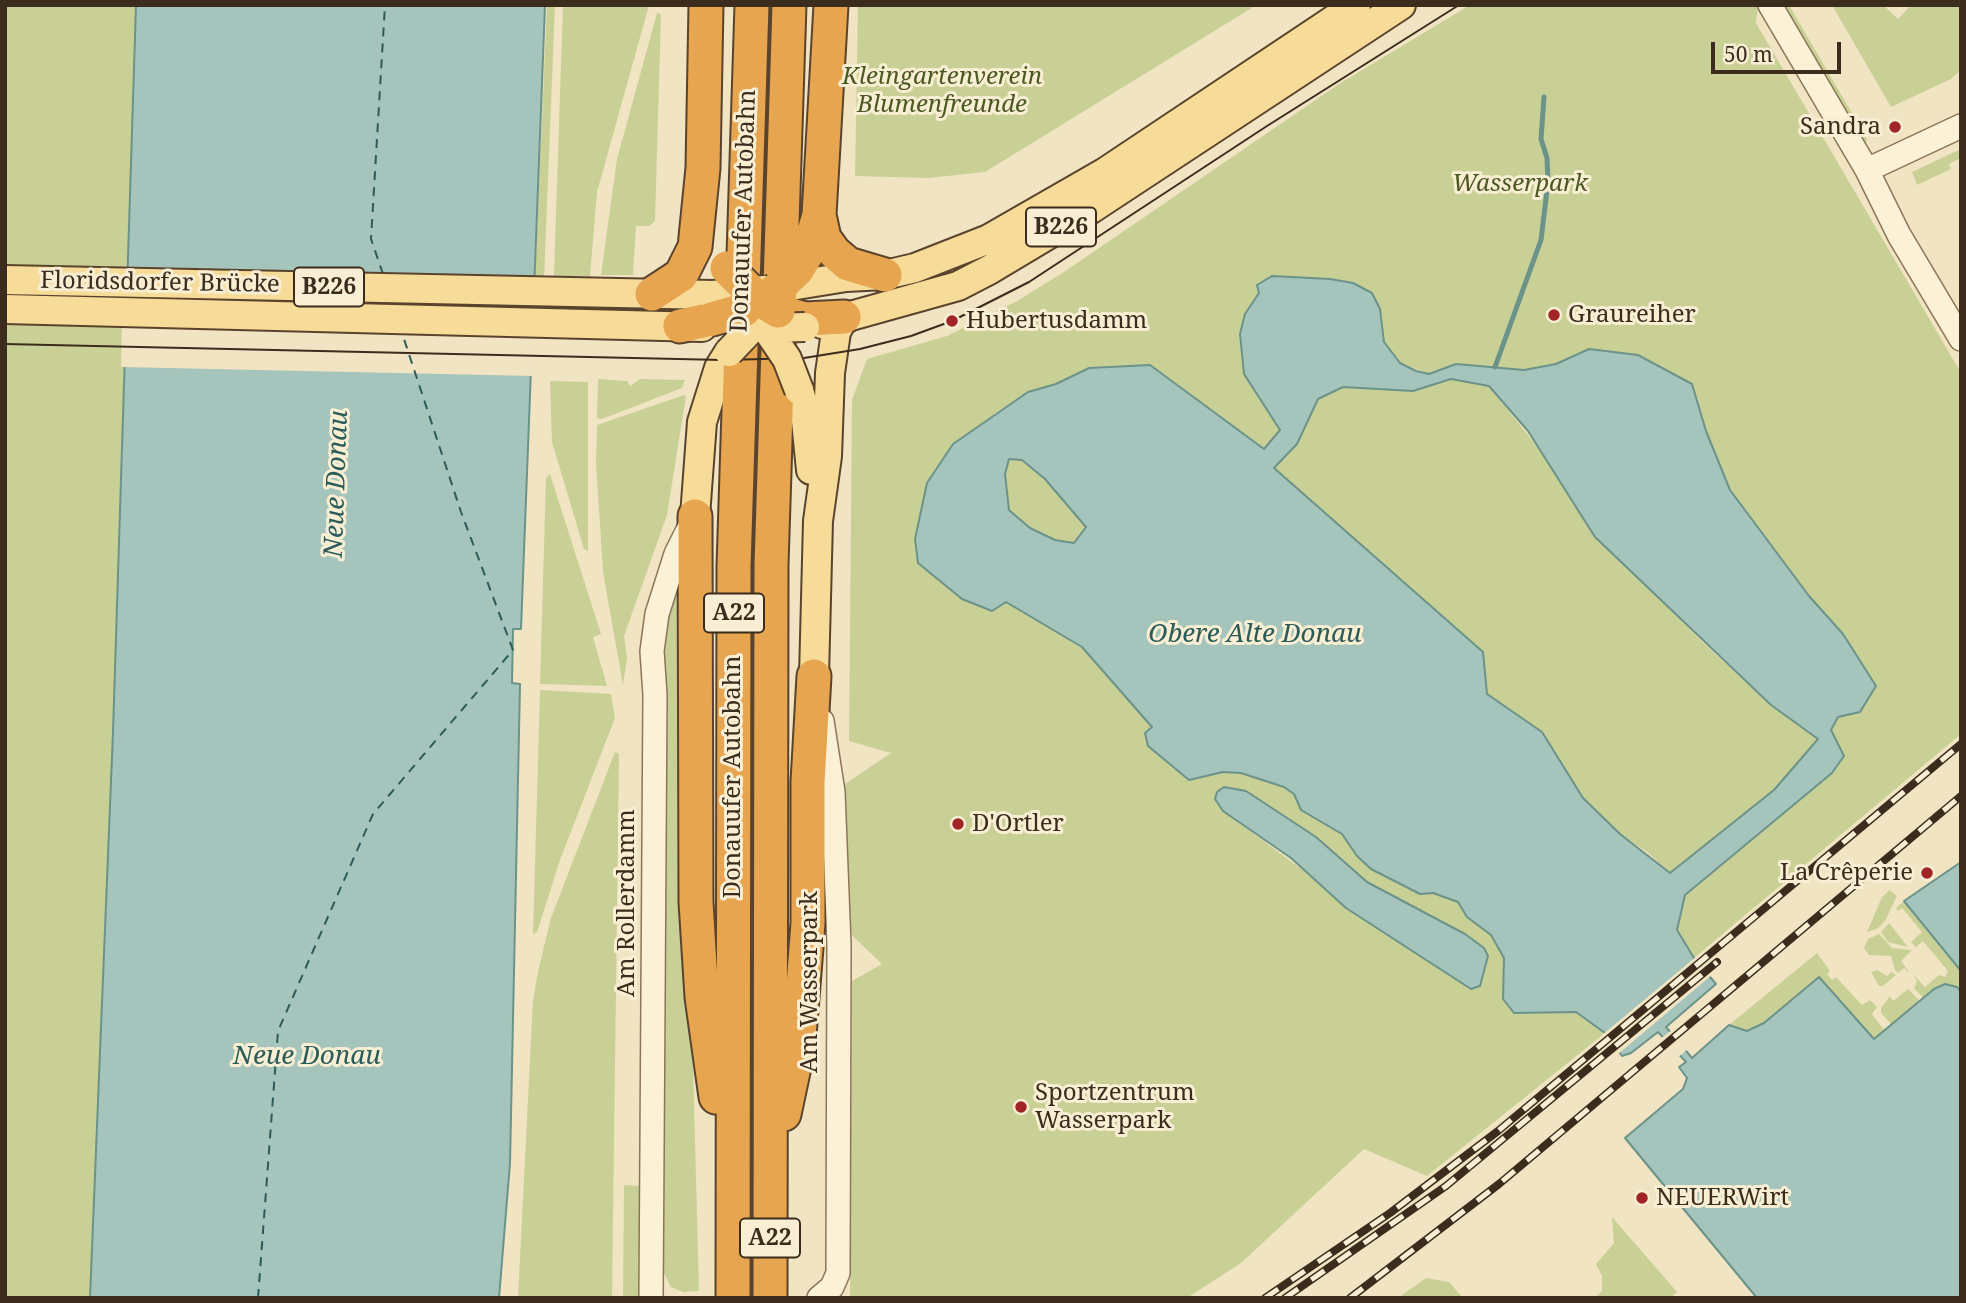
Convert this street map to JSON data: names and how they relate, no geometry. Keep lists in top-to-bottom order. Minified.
{"streets":{"highway":["Donauufer Autobahn","A22"],"main road":["B226","Floridsdorfer Brücke"],"street":["Am Rollerdamm","Am Wasserpark"]},"crossings":[["B226","Floridsdorfer Brücke"]],"water":["Neue Donau","Obere Alte Donau"],"parks":["Kleingartenverein Blumenfreunde","Wasserpark"],"places":["Sandra","Graureiher","Hubertusdamm","D'Ortler","La Crêperie","Sportzentrum Wasserpark","NEUERWirt"],"scale_bar":"50 m"}
